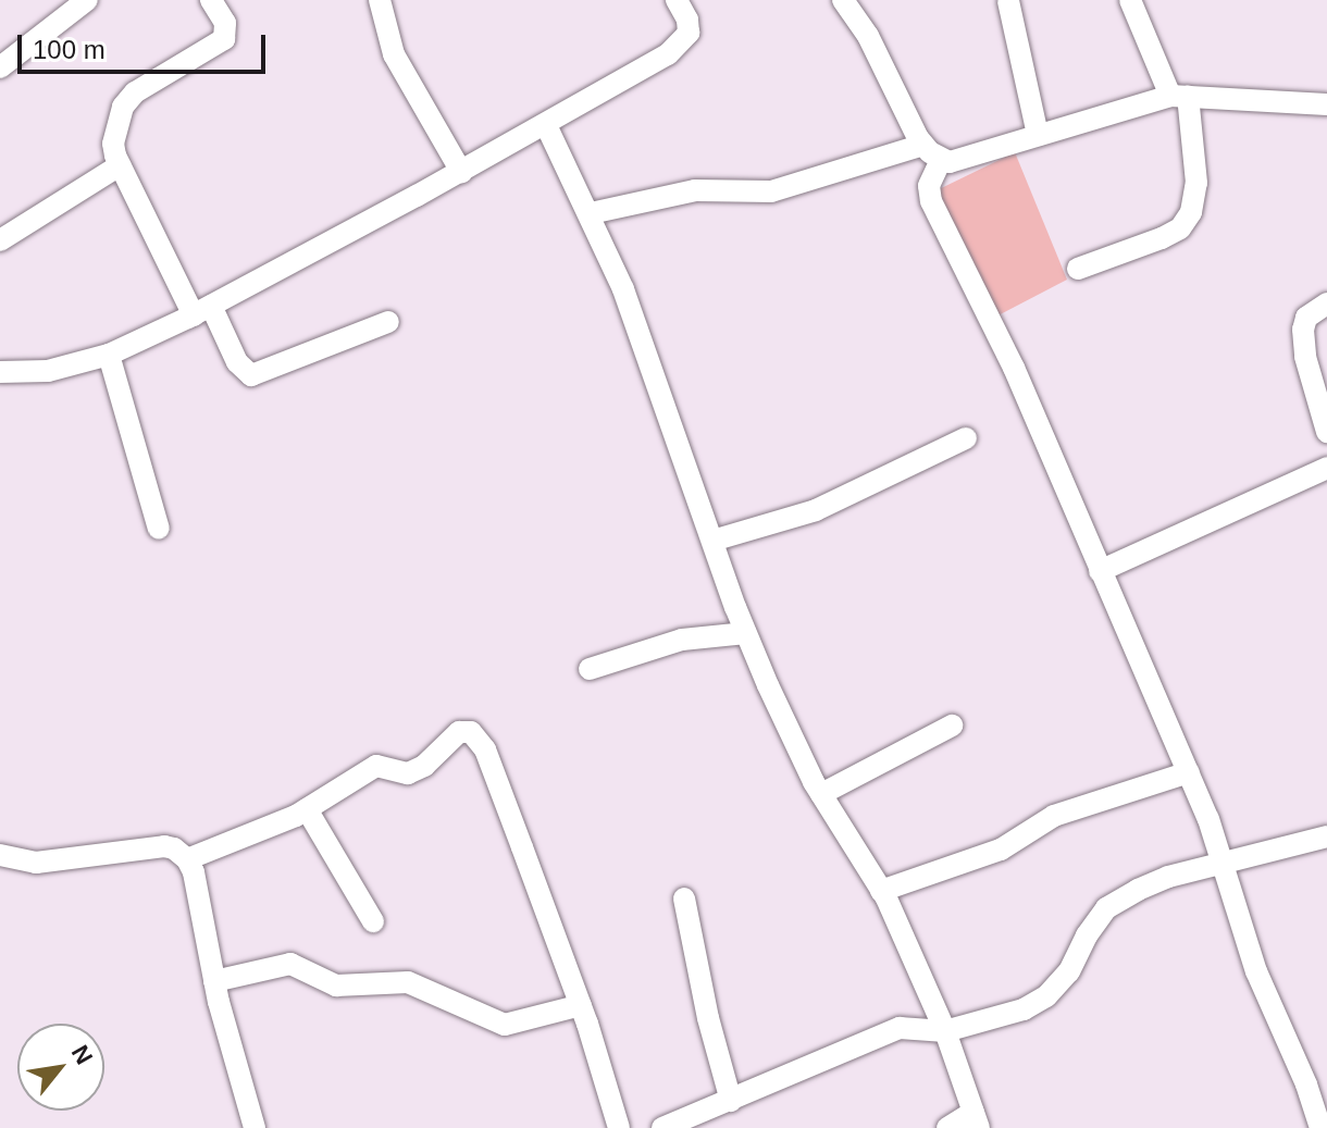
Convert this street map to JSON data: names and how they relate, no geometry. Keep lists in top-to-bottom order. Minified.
{"scale_bar":"100 m","north":"top right"}
